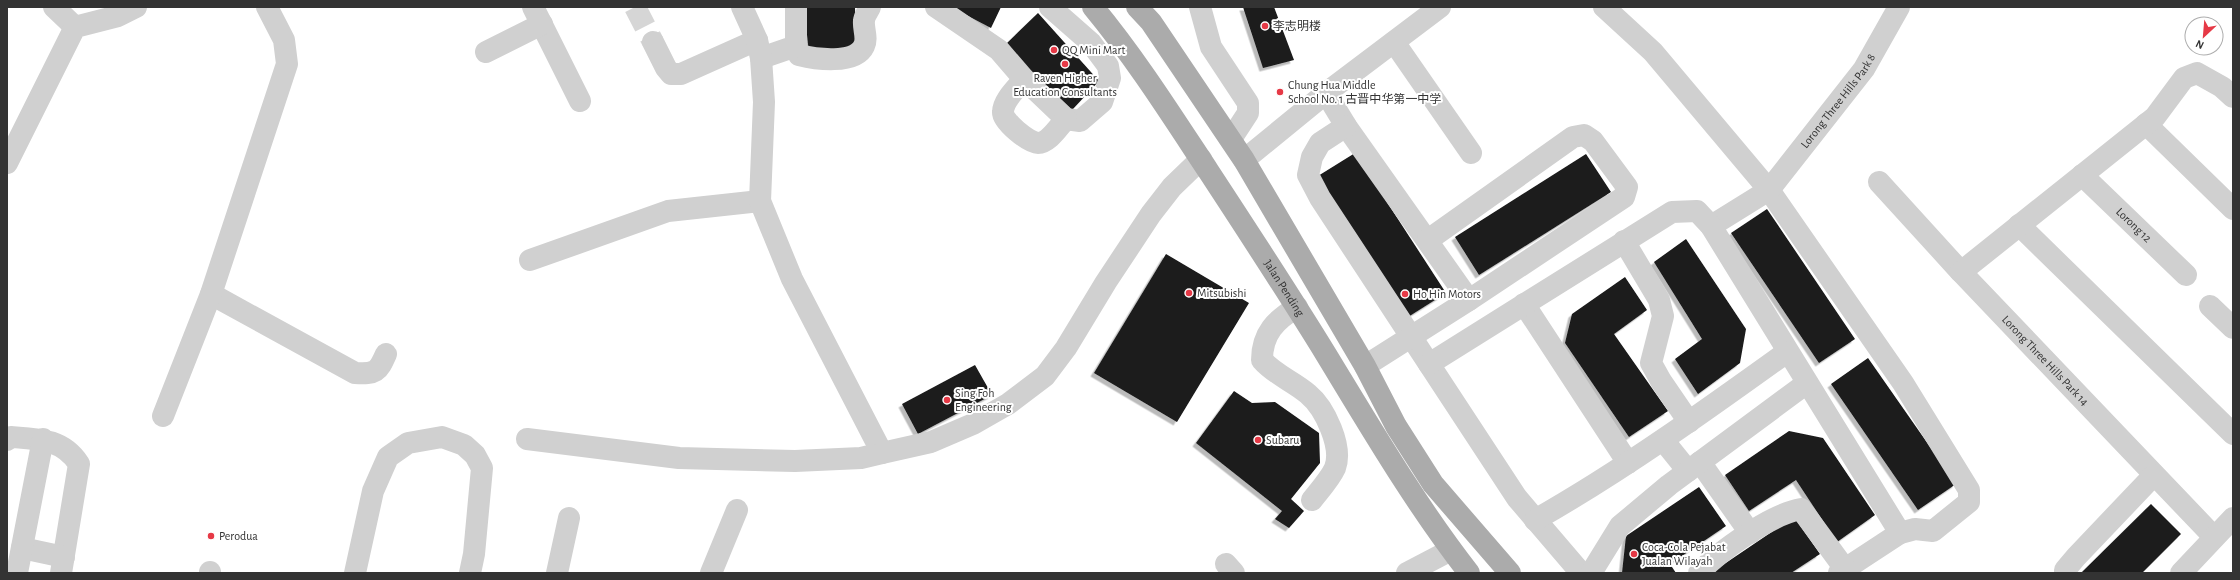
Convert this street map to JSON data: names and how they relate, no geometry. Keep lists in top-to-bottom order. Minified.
{"streets":{"main road":["Jalan Pending"],"street":["Lorong Three Hills Park 8","Lorong 12","Lorong Three Hills Park 14"]},"places":["李志明楼","QQ Mini Mart","Raven Higher Education Consultants","Chung Hua Middle School No. 1 古晋中华第一中学","Mitsubishi","Ho Hin Motors","Sing Foh Engineering","Subaru","Perodua","Coca-Cola Pejabat Jualan Wilayah"],"north":"bottom left"}
